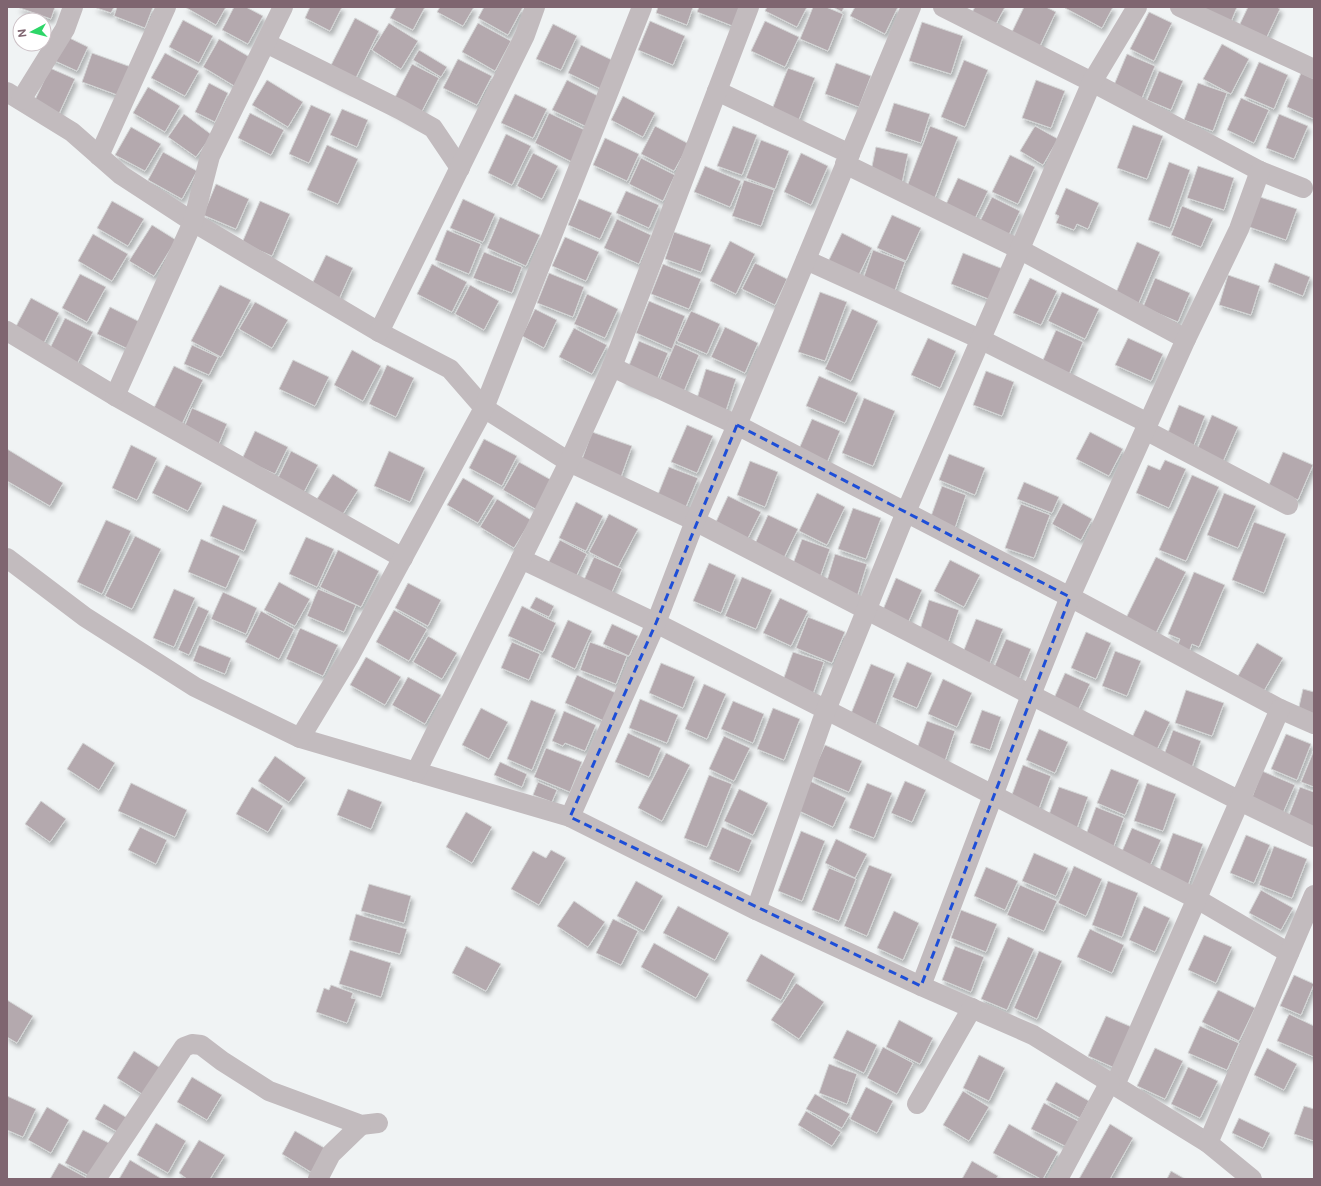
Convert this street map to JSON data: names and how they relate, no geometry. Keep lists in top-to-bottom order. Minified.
{"north":"left"}
